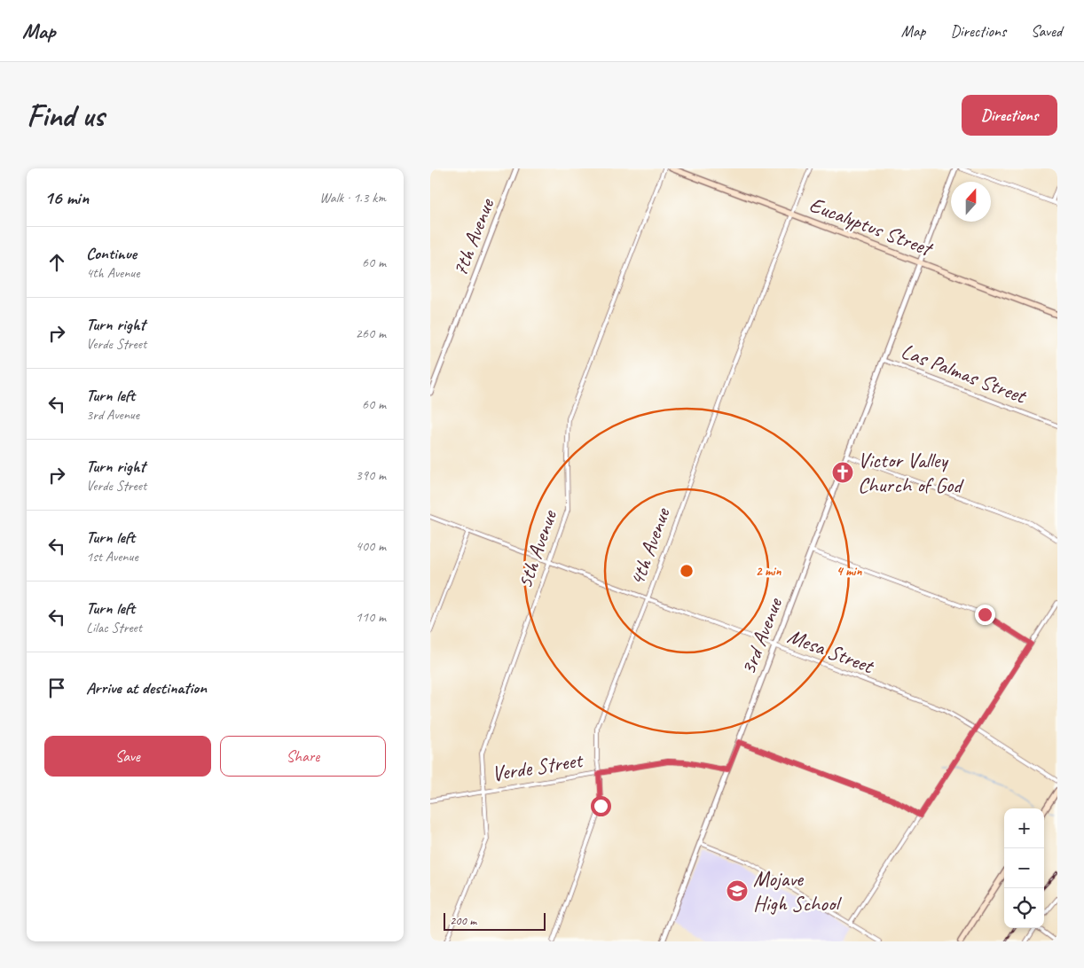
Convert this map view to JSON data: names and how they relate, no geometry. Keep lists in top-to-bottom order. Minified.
{"streets":{"main road":["Eucalyptus Street"],"street":["7th Avenue","Las Palmas Street","4th Avenue","5th Avenue","3rd Avenue","Mesa Street","Verde Street"]},"crossings":[["Eucalyptus Street","4th Avenue"],["Eucalyptus Street","3rd Avenue"],["Las Palmas Street","3rd Avenue"],["4th Avenue","Mesa Street"],["4th Avenue","Verde Street"],["5th Avenue","Mesa Street"],["5th Avenue","Verde Street"],["3rd Avenue","Mesa Street"],["3rd Avenue","Verde Street"]],"places":{"church":["Victor Valley Church of God"],"school or university":["Mojave High School"]},"scale_bar":"200 m","north":"top","page":{"header":"Map","nav":["Map","Directions","Saved"],"buttons":["Directions",["Save","Share"]],"title":"Find us","heading":["16 min","Walk · 1.3 km"],"list":[["Continue","4th Avenue","60 m"],["Turn right","Verde Street","260 m"],["Turn left","3rd Avenue","60 m"],["Turn right","Verde Street","390 m"],["Turn left","1st Avenue","400 m"],["Turn left","Lilac Street","110 m"],"Arrive at destination"],"map_buttons":["+","−"],"scale":"200 m"},"rings":["2 min","4 min"]}
